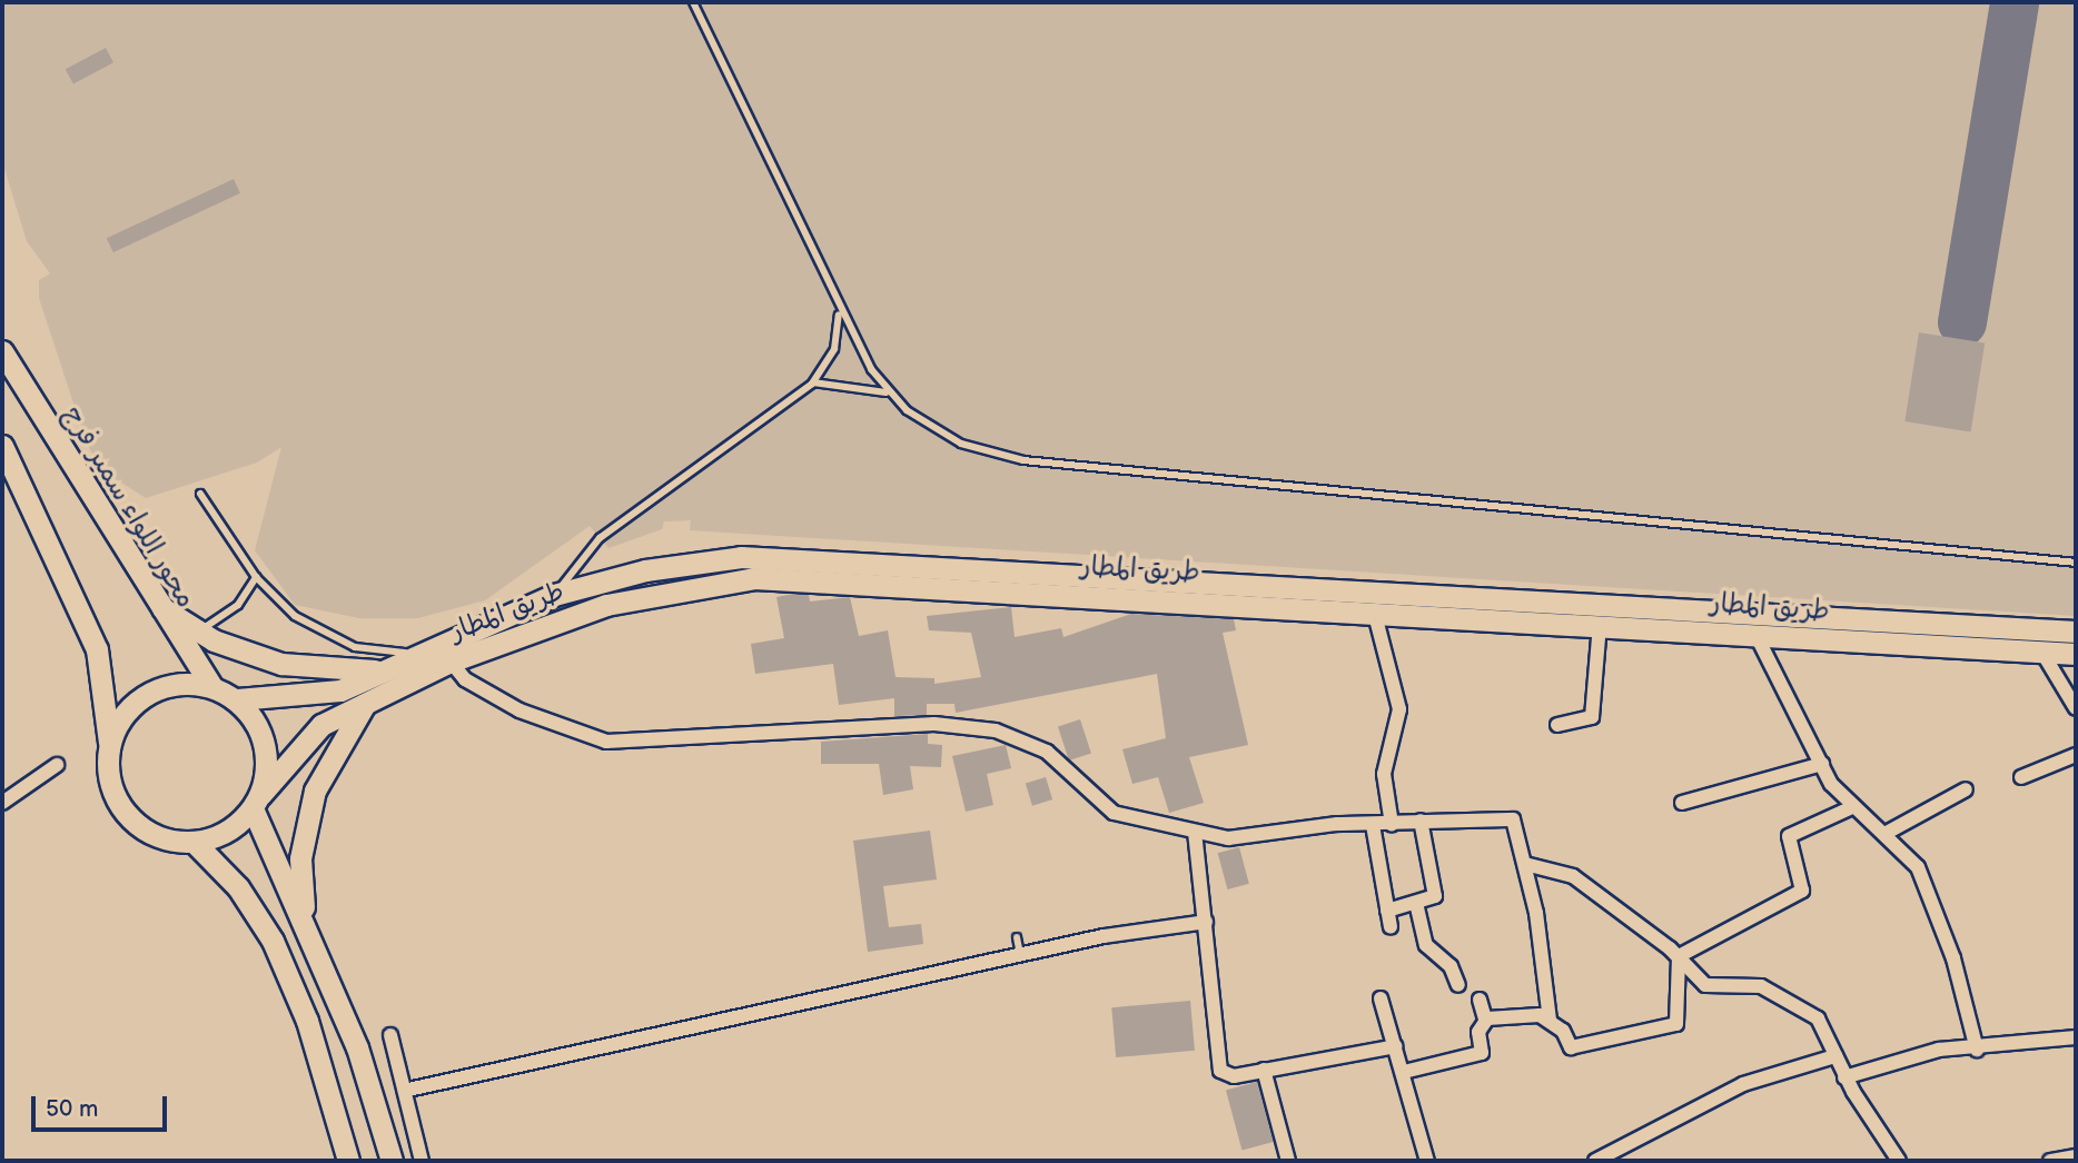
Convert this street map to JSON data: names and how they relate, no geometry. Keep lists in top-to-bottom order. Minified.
{"streets":{"main road":["محور اللواء سمير فرج","طريق المطار"]},"crossings":[["محور اللواء سمير فرج","طريق المطار"]],"scale_bar":"50 m"}
